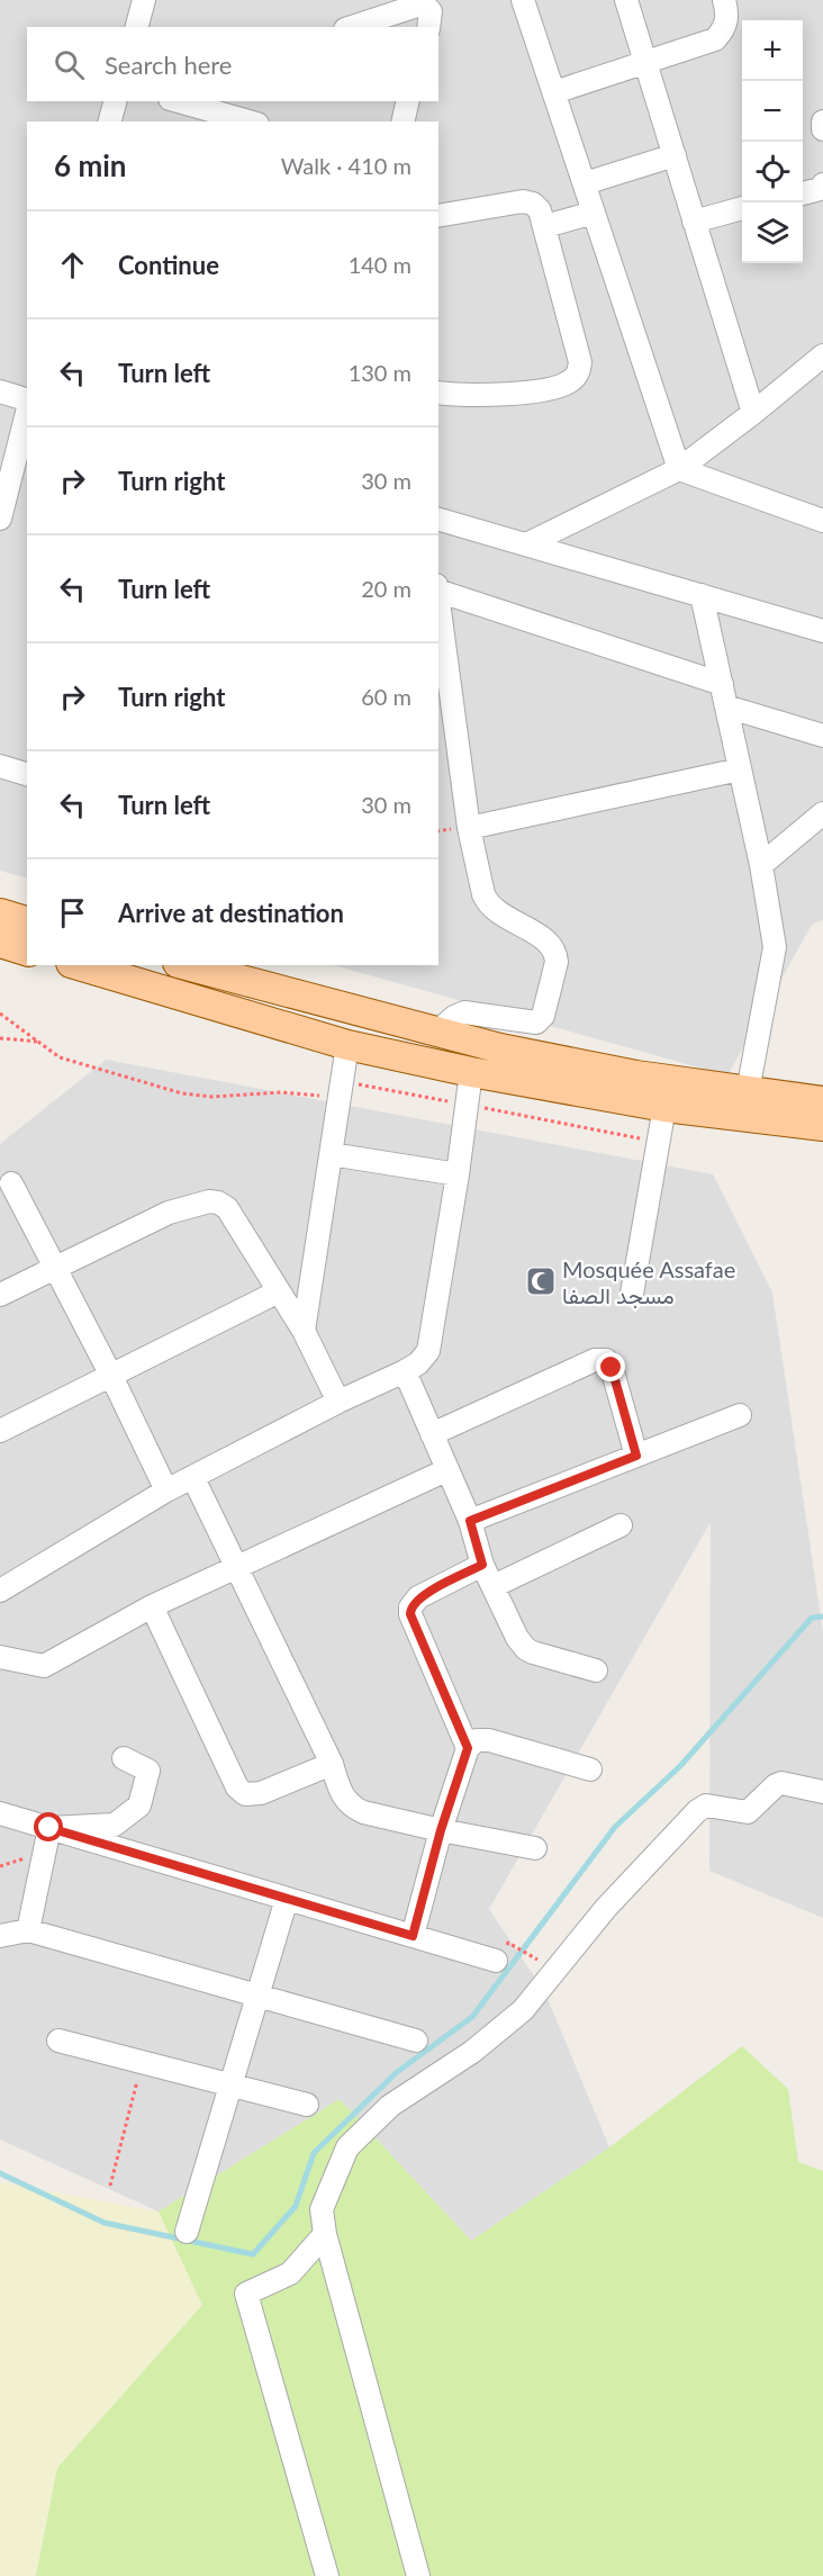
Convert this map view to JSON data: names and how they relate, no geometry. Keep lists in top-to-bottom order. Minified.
{"places":{"mosque":["Mosquée Assafae مسجد الصفا"]},"page":{"map_buttons":["+","−"],"search":"Search here","heading":["6 min","Walk · 410 m"],"list":[["Continue","140 m"],["Turn left","130 m"],["Turn right","30 m"],["Turn left","20 m"],["Turn right","60 m"],["Turn left","30 m"],"Arrive at destination"]}}
